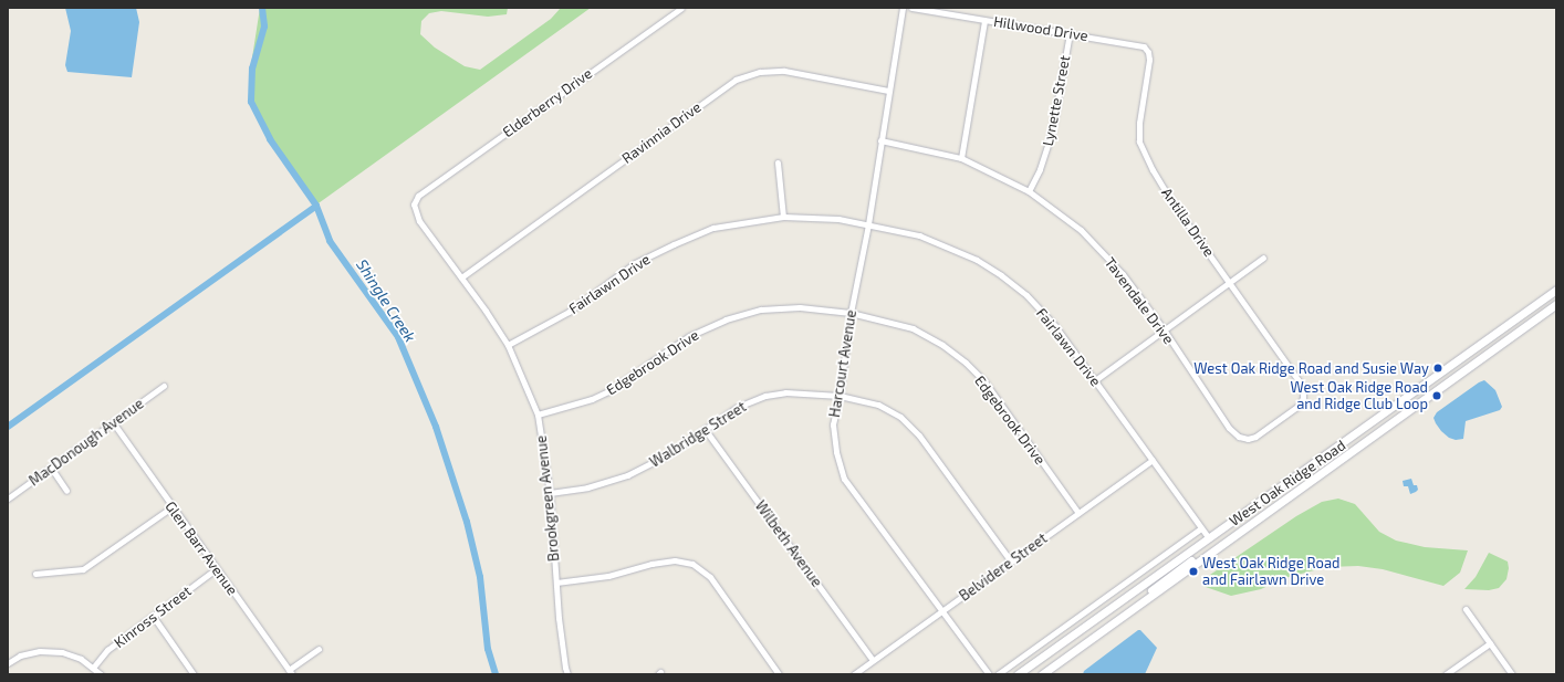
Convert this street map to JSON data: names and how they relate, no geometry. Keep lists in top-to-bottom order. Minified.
{"streets":{"street":["Hillwood Drive","Lynette Street","Elderberry Drive","Ravinnia Drive","Antilla Drive","Fairlawn Drive","Tavendale Drive","Edgebrook Drive","Harcourt Avenue","Walbridge Street","MacDonough Avenue","West Oak Ridge Road","Brookgreen Avenue","Wilbeth Avenue","Glen Barr Avenue","Belvidere Street","Kinross Street"]},"crossings":[["Hillwood Drive","Lynette Street"],["Hillwood Drive","Antilla Drive"],["Lynette Street","Tavendale Drive"],["Elderberry Drive","Brookgreen Avenue"],["Ravinnia Drive","Harcourt Avenue"],["Ravinnia Drive","Brookgreen Avenue"],["Antilla Drive","Tavendale Drive"],["Fairlawn Drive","Harcourt Avenue"],["Fairlawn Drive","West Oak Ridge Road"],["Fairlawn Drive","Brookgreen Avenue"],["Fairlawn Drive","Belvidere Street"],["Tavendale Drive","Harcourt Avenue"],["Edgebrook Drive","Harcourt Avenue"],["Edgebrook Drive","Brookgreen Avenue"],["Edgebrook Drive","Belvidere Street"],["Harcourt Avenue","Walbridge Street"],["Harcourt Avenue","Belvidere Street"],["Walbridge Street","Brookgreen Avenue"],["Walbridge Street","Wilbeth Avenue"],["Walbridge Street","Belvidere Street"],["MacDonough Avenue","Glen Barr Avenue"],["Wilbeth Avenue","Belvidere Street"],["Glen Barr Avenue","Kinross Street"]],"water":["Shingle Creek"],"places":["West Oak Ridge Road and Susie Way","West Oak Ridge Road and Ridge Club Loop","West Oak Ridge Road and Fairlawn Drive"]}
